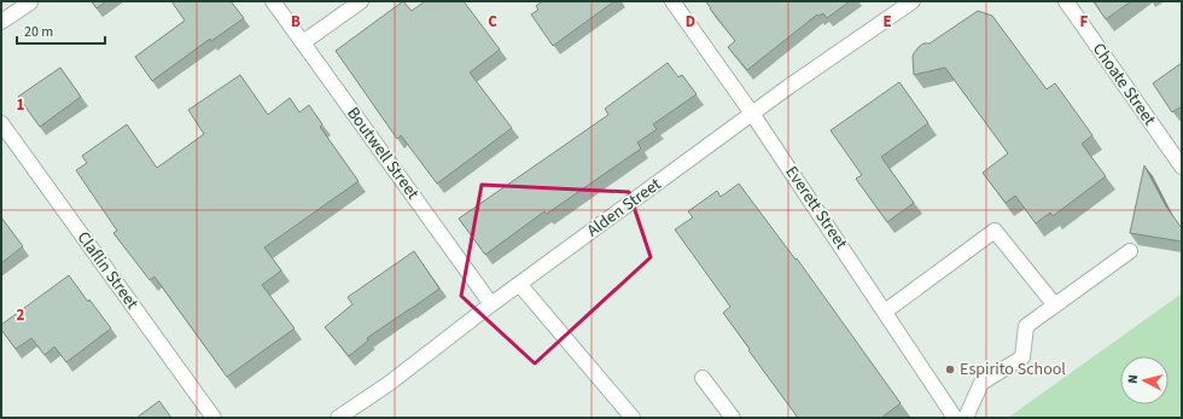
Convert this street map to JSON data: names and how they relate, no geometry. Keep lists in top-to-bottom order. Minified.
{"streets":{"street":["Choate Street","Boutwell Street","Alden Street","Everett Street","Claflin Street"]},"crossings":[["Boutwell Street","Alden Street"],["Alden Street","Everett Street"]],"places":["Espirito School"],"scale_bar":"20 m","north":"left","grid":{"columns":["B","C","D","E","F"],"rows":["1","2"]}}
